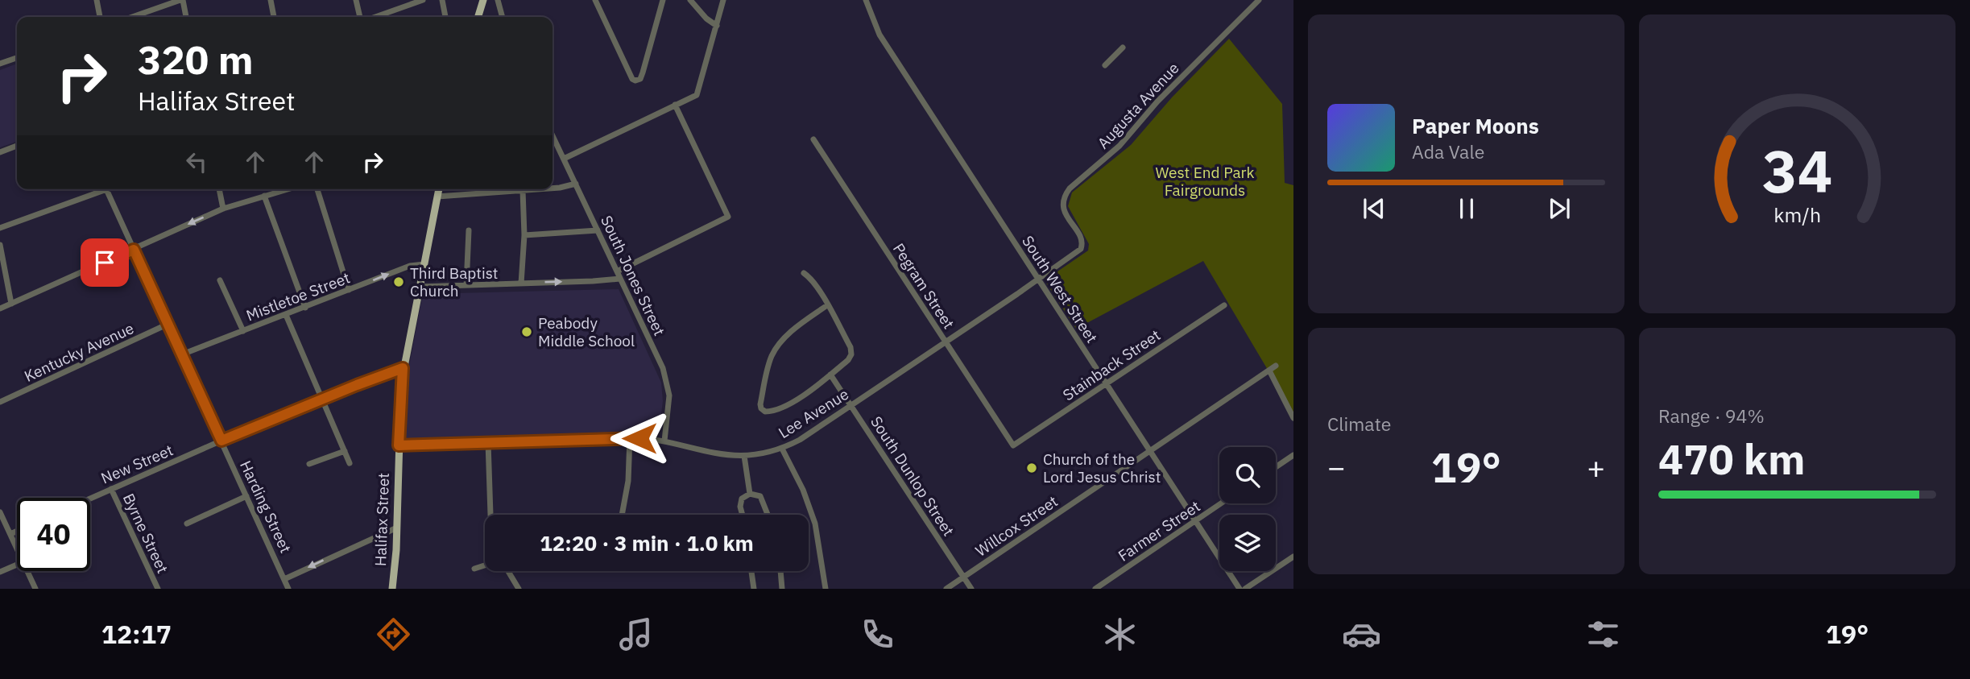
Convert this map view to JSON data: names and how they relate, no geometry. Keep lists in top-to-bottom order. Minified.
{"streets":{"main road":["Halifax Street"],"street":["Augusta Avenue","South Jones Street","Pegram Street","South West Street","Mistletoe Street","Kentucky Avenue","Stainback Street","Lee Avenue","New Street","South Dunlop Street","Harding Street","Willcox Street","Farmer Street","Byrne Street"]},"crossings":[["Augusta Avenue","South West Street"],["Augusta Avenue","Lee Avenue"],["South Jones Street","Lee Avenue"],["Pegram Street","Stainback Street"],["Pegram Street","Lee Avenue"],["South West Street","Stainback Street"],["South West Street","Lee Avenue"],["South West Street","Willcox Street"],["South West Street","Farmer Street"],["Mistletoe Street","Harding Street"],["Mistletoe Street","Halifax Street"],["Kentucky Avenue","Harding Street"],["Lee Avenue","South Dunlop Street"],["Lee Avenue","Halifax Street"],["New Street","Harding Street"],["New Street","Halifax Street"],["New Street","Byrne Street"],["South Dunlop Street","Willcox Street"]],"parks":["West End Park Fairgrounds"],"places":["Third Baptist Church","Peabody Middle School","Church of the Lord Jesus Christ"],"page":{"turn":["320 m","Halifax Street"],"song":["Paper Moons","Ada Vale"],"tile":["Climate",["Range · 94%","470 km"]],"heat":["−","19°","+"],"limit":"40","trip":"12:20 · 3 min · 1.0 km","tabs":["12:17","19°"],"gauge":["34","km/h"]}}
